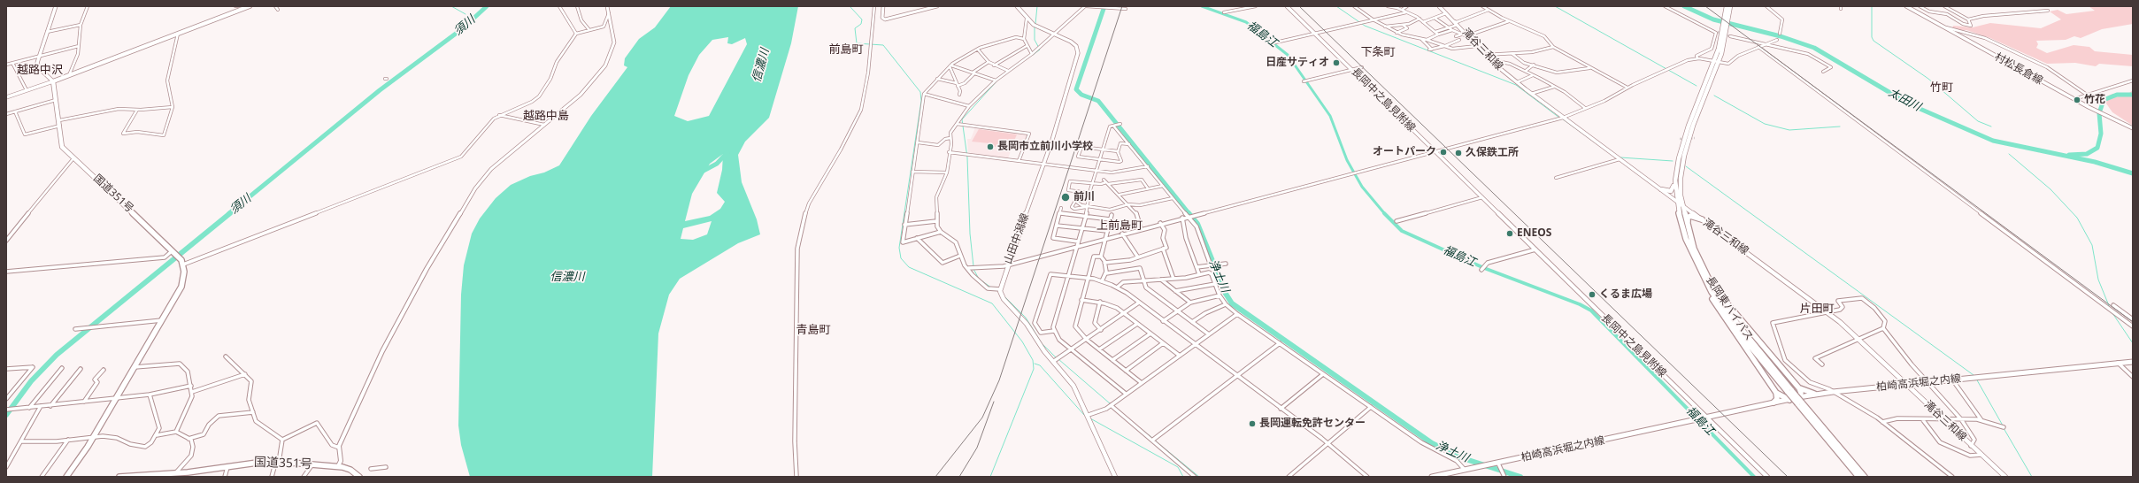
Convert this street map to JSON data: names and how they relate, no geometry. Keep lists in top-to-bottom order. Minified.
{"streets":{"highway":["国道351号","長岡東バイパス"],"main road":["滝谷三和線","村松長倉線","長岡中之島見附線","山田中潟線","柏崎高浜堀之内線"]},"crossings":[["滝谷三和線","長岡東バイパス"],["滝谷三和線","柏崎高浜堀之内線"],["長岡中之島見附線","柏崎高浜堀之内線"]],"districts":["前島町","下条町","越路中沢","竹町","越路中島","上前島町","片田町","青島町"],"water":["須川","福島江","信濃川","太田川","浄土川"],"places":["日産サティオ","竹花","長岡市立前川小学校","オートパーク","久保鉄工所","前川","ENEOS","くるま広場","長岡運転免許センター"]}
